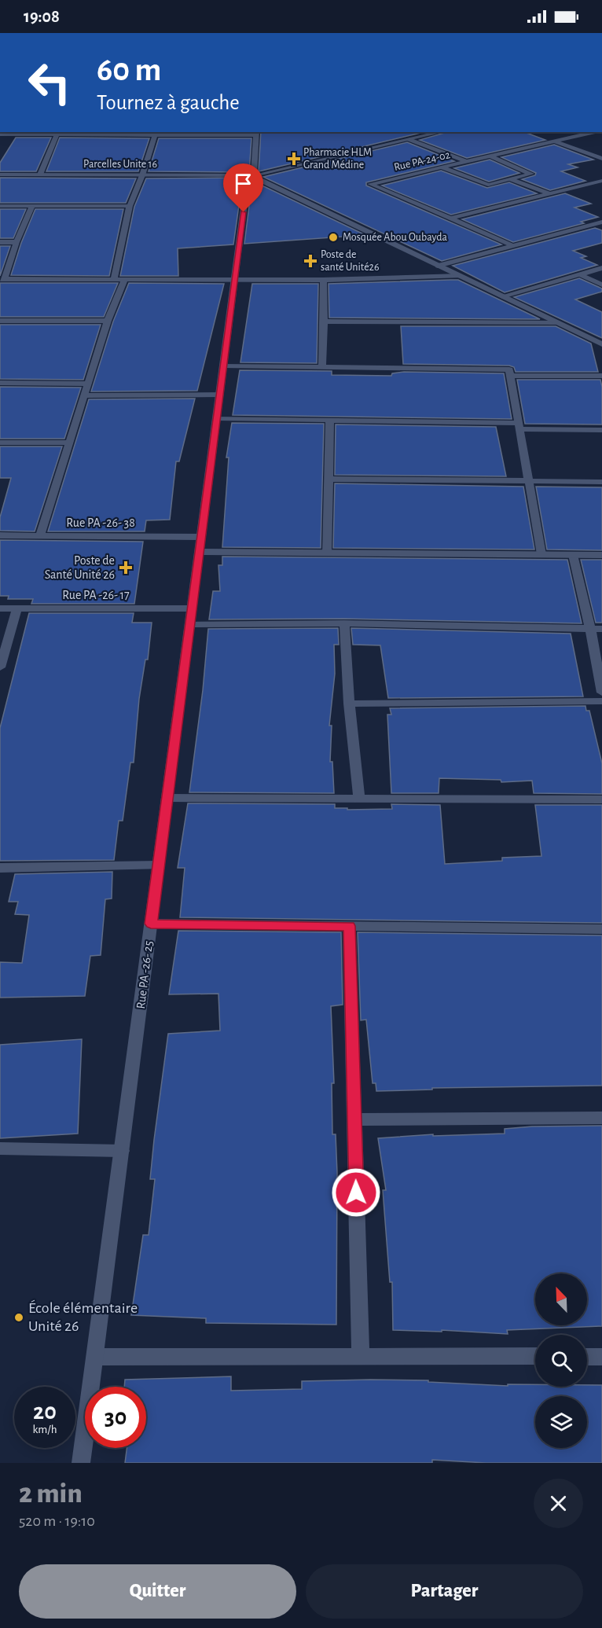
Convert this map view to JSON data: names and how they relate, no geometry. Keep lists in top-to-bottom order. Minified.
{"streets":{"street":["Rue PA-24-02","Parcelles Unite 16","Rue PA -26- 38","Rue PA -26- 17","Rue PA -26- 25"]},"crossings":[["Parcelles Unite 16","Rue PA -26- 25"],["Rue PA -26- 38","Rue PA -26- 25"],["Rue PA -26- 17","Rue PA -26- 25"]],"places":{"health":["Pharmacie HLM Grand Médine","Poste de santé Unité26","Poste de Santé Unité 26"],"other":["Mosquée Abou Oubayda","École élémentaire Unité 26"]},"north":"top left","page":{"status":"19:08","turn":["60 m","Tournez à gauche"],"speed":"20 km/h","limit":"30","heading":["2 min","520 m · 19:10"],"buttons":["Quitter","Partager"]}}
